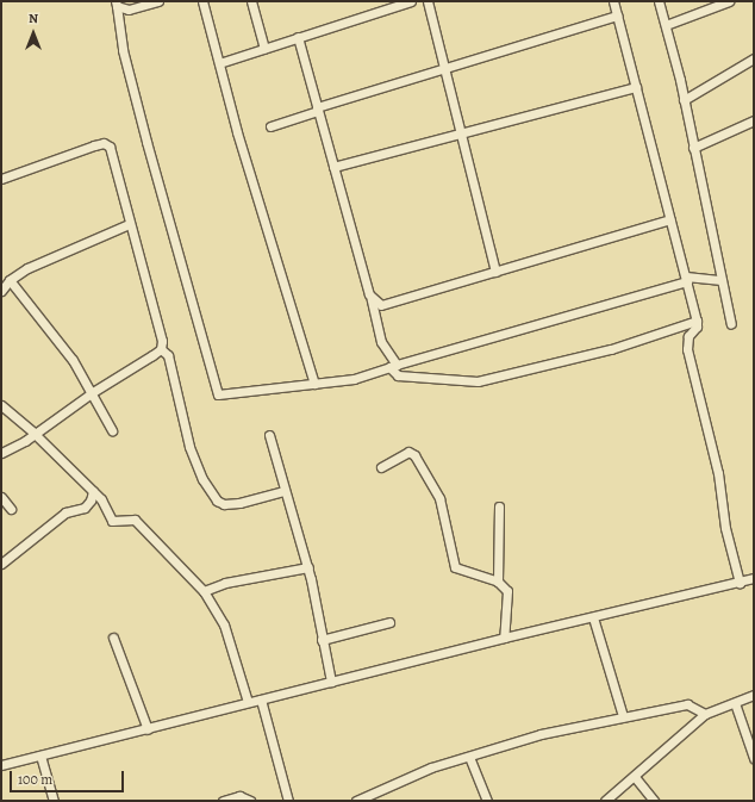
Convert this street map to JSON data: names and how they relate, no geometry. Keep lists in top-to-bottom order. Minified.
{"scale_bar":"100 m","north":"top"}
